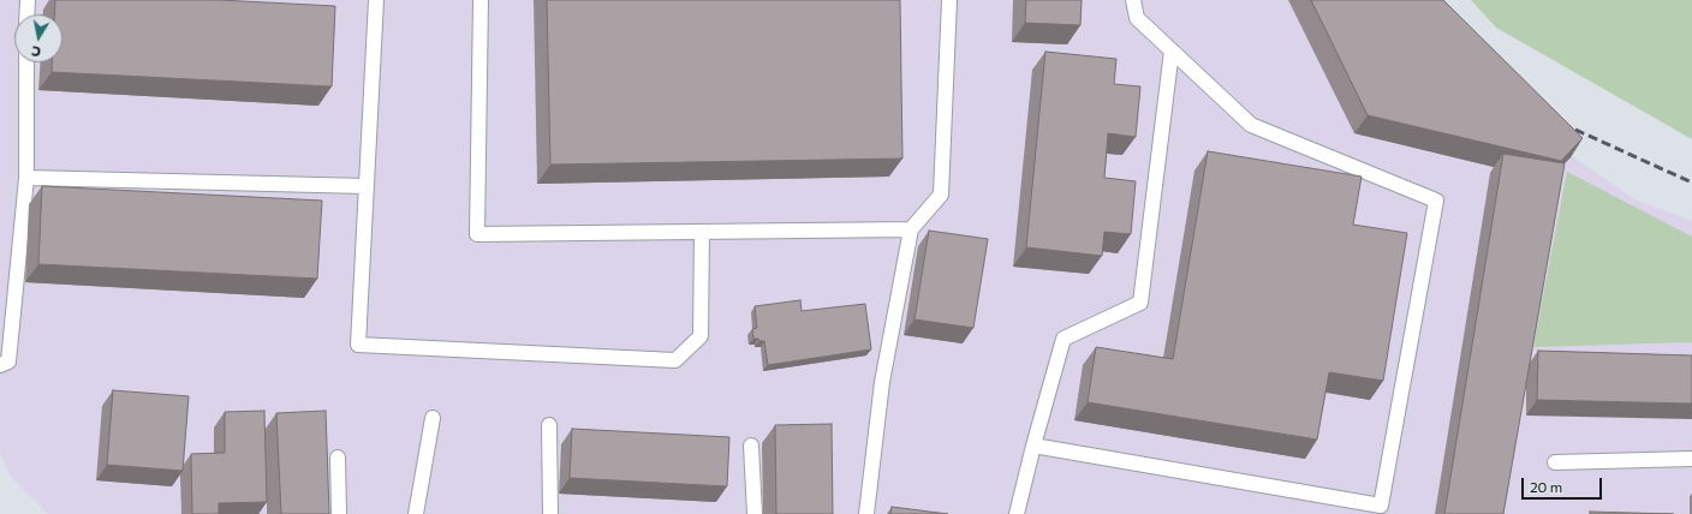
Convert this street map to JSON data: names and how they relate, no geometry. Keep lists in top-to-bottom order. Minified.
{"scale_bar":"20 m","north":"bottom"}
